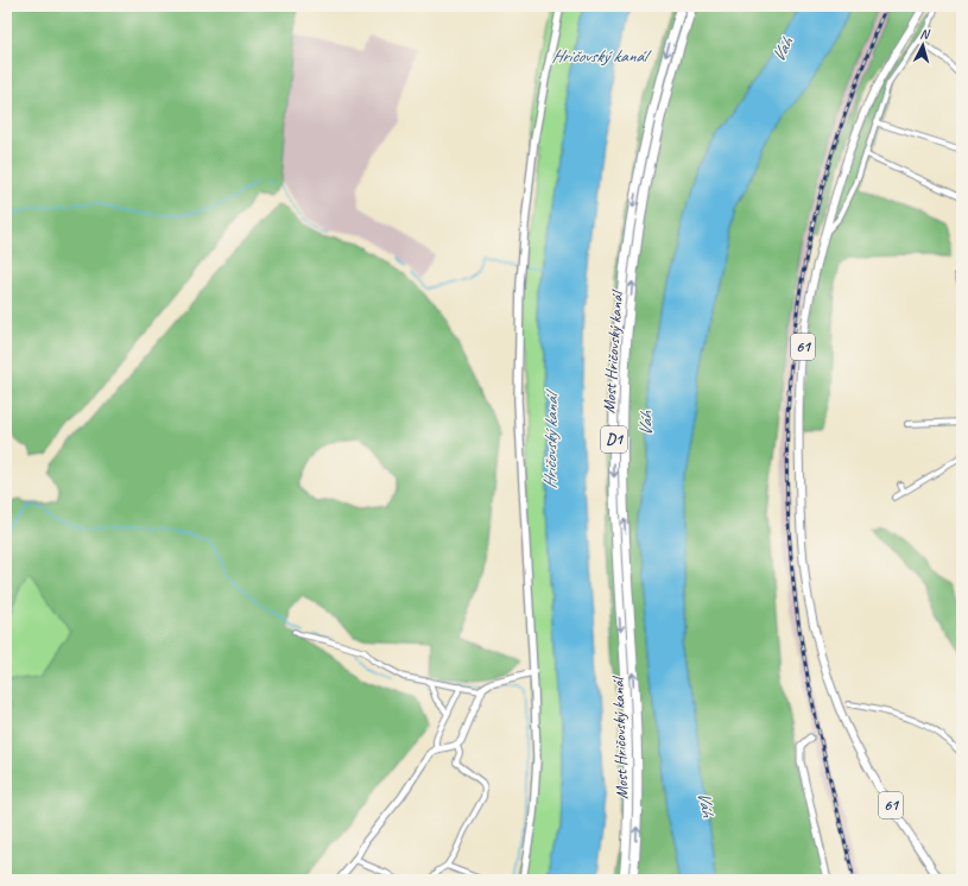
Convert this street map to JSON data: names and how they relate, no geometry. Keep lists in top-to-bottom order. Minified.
{"streets":{"highway":["Most Hričovský kanál","D1"],"main road":["61"]},"water":["Váh","Hričovský kanál"],"north":"top"}
